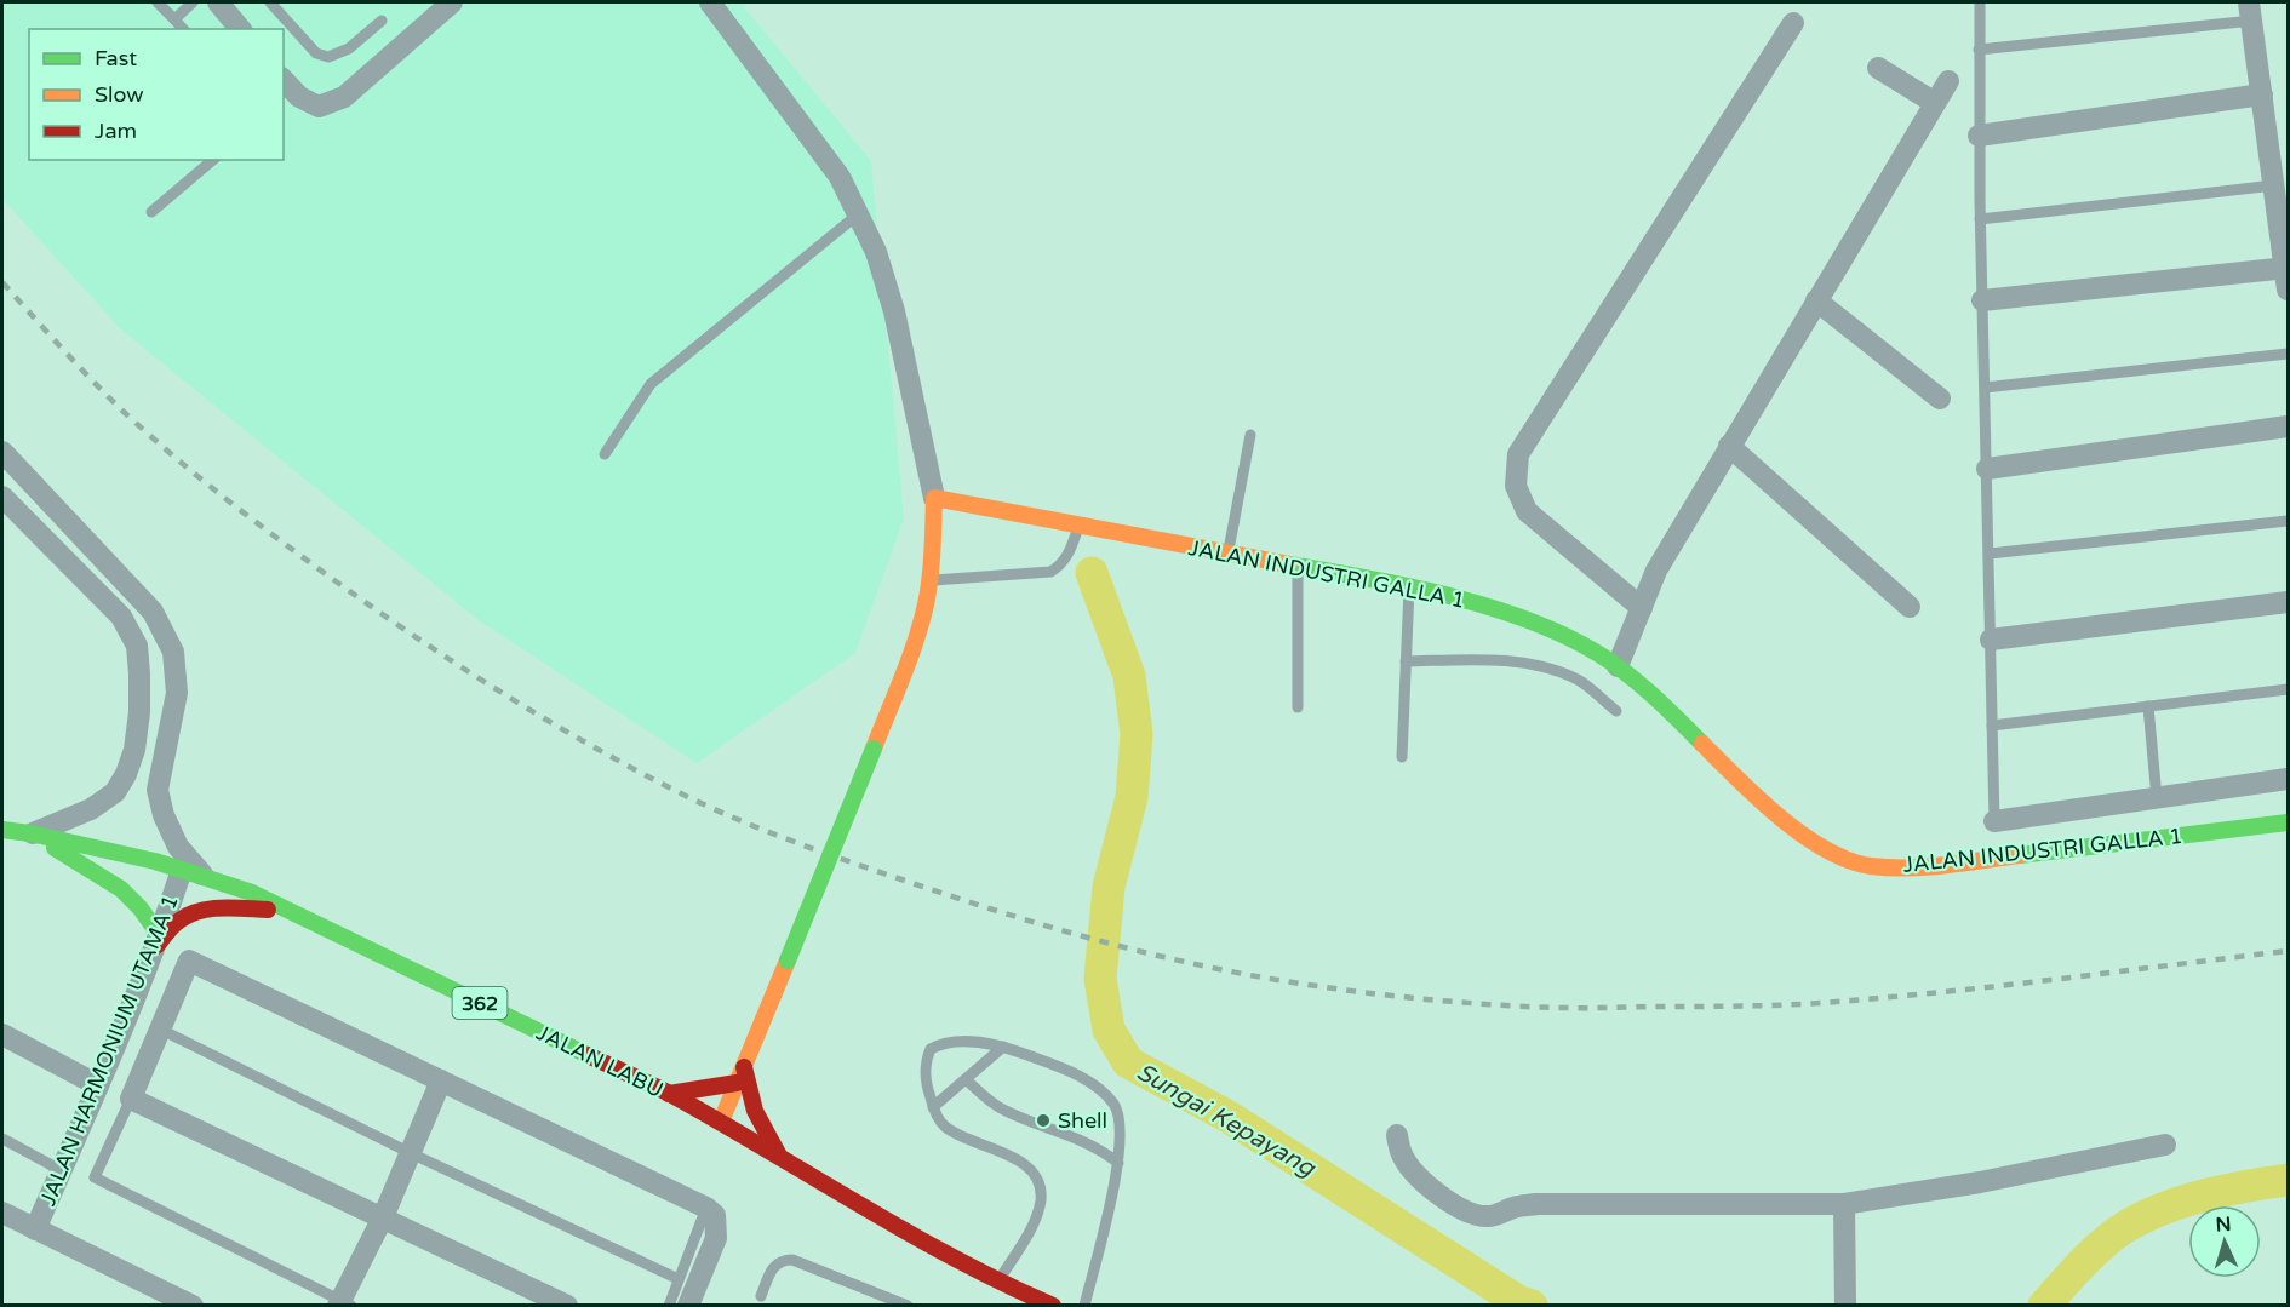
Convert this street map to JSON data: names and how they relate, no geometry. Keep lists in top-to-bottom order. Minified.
{"streets":{"main road":["JALAN INDUSTRI GALLA 1","362","JALAN LABU"],"street":["JALAN HARMONIUM UTAMA 1"]},"crossings":[["JALAN HARMONIUM UTAMA 1","JALAN LABU"]],"water":["Sungai Kepayang"],"places":["Shell"],"legend":["Fast","Slow","Jam"],"north":"top"}
